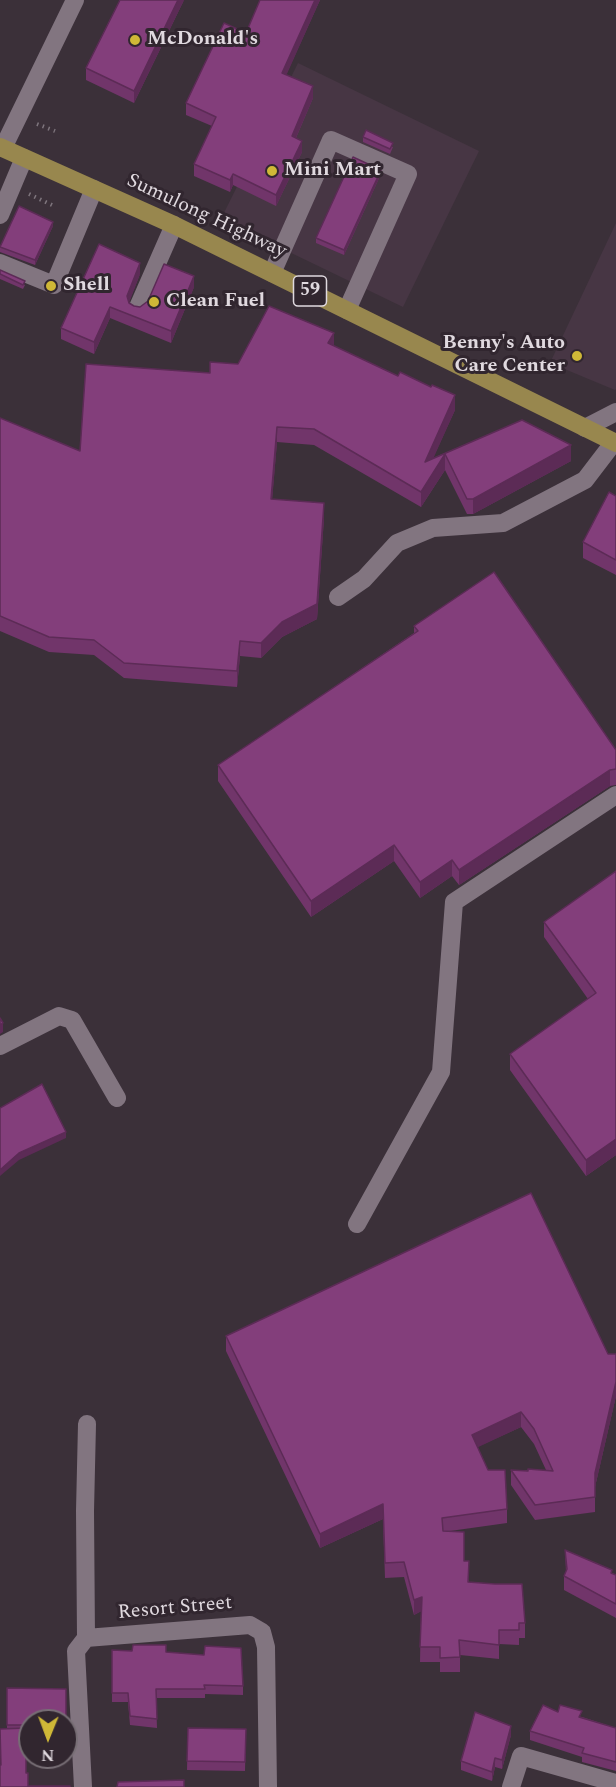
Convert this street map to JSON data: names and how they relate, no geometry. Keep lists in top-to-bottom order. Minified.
{"streets":{"main road":["Sumulong Highway","59"],"street":["Resort Street"]},"places":["McDonald's","Mini Mart","Shell","Clean Fuel","Benny's Auto Care Center"],"north":"bottom"}
